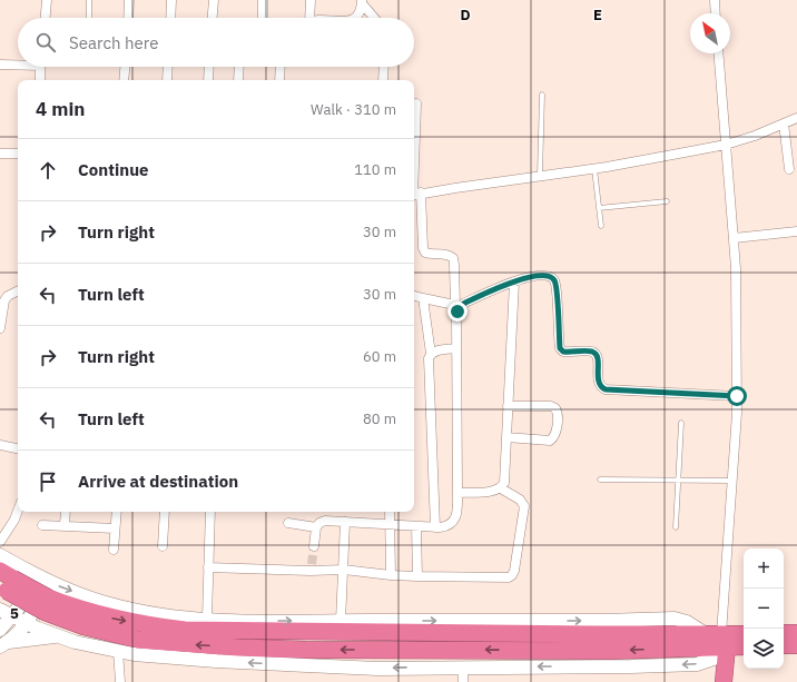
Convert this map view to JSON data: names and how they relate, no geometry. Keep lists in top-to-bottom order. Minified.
{"north":"top left","page":{"search":"Search here","heading":["4 min","Walk · 310 m"],"list":[["Continue","110 m"],["Turn right","30 m"],["Turn left","30 m"],["Turn right","60 m"],["Turn left","80 m"],"Arrive at destination"],"map_buttons":["+","−"]},"grid":{"columns":["D","E"],"rows":["5"]}}
